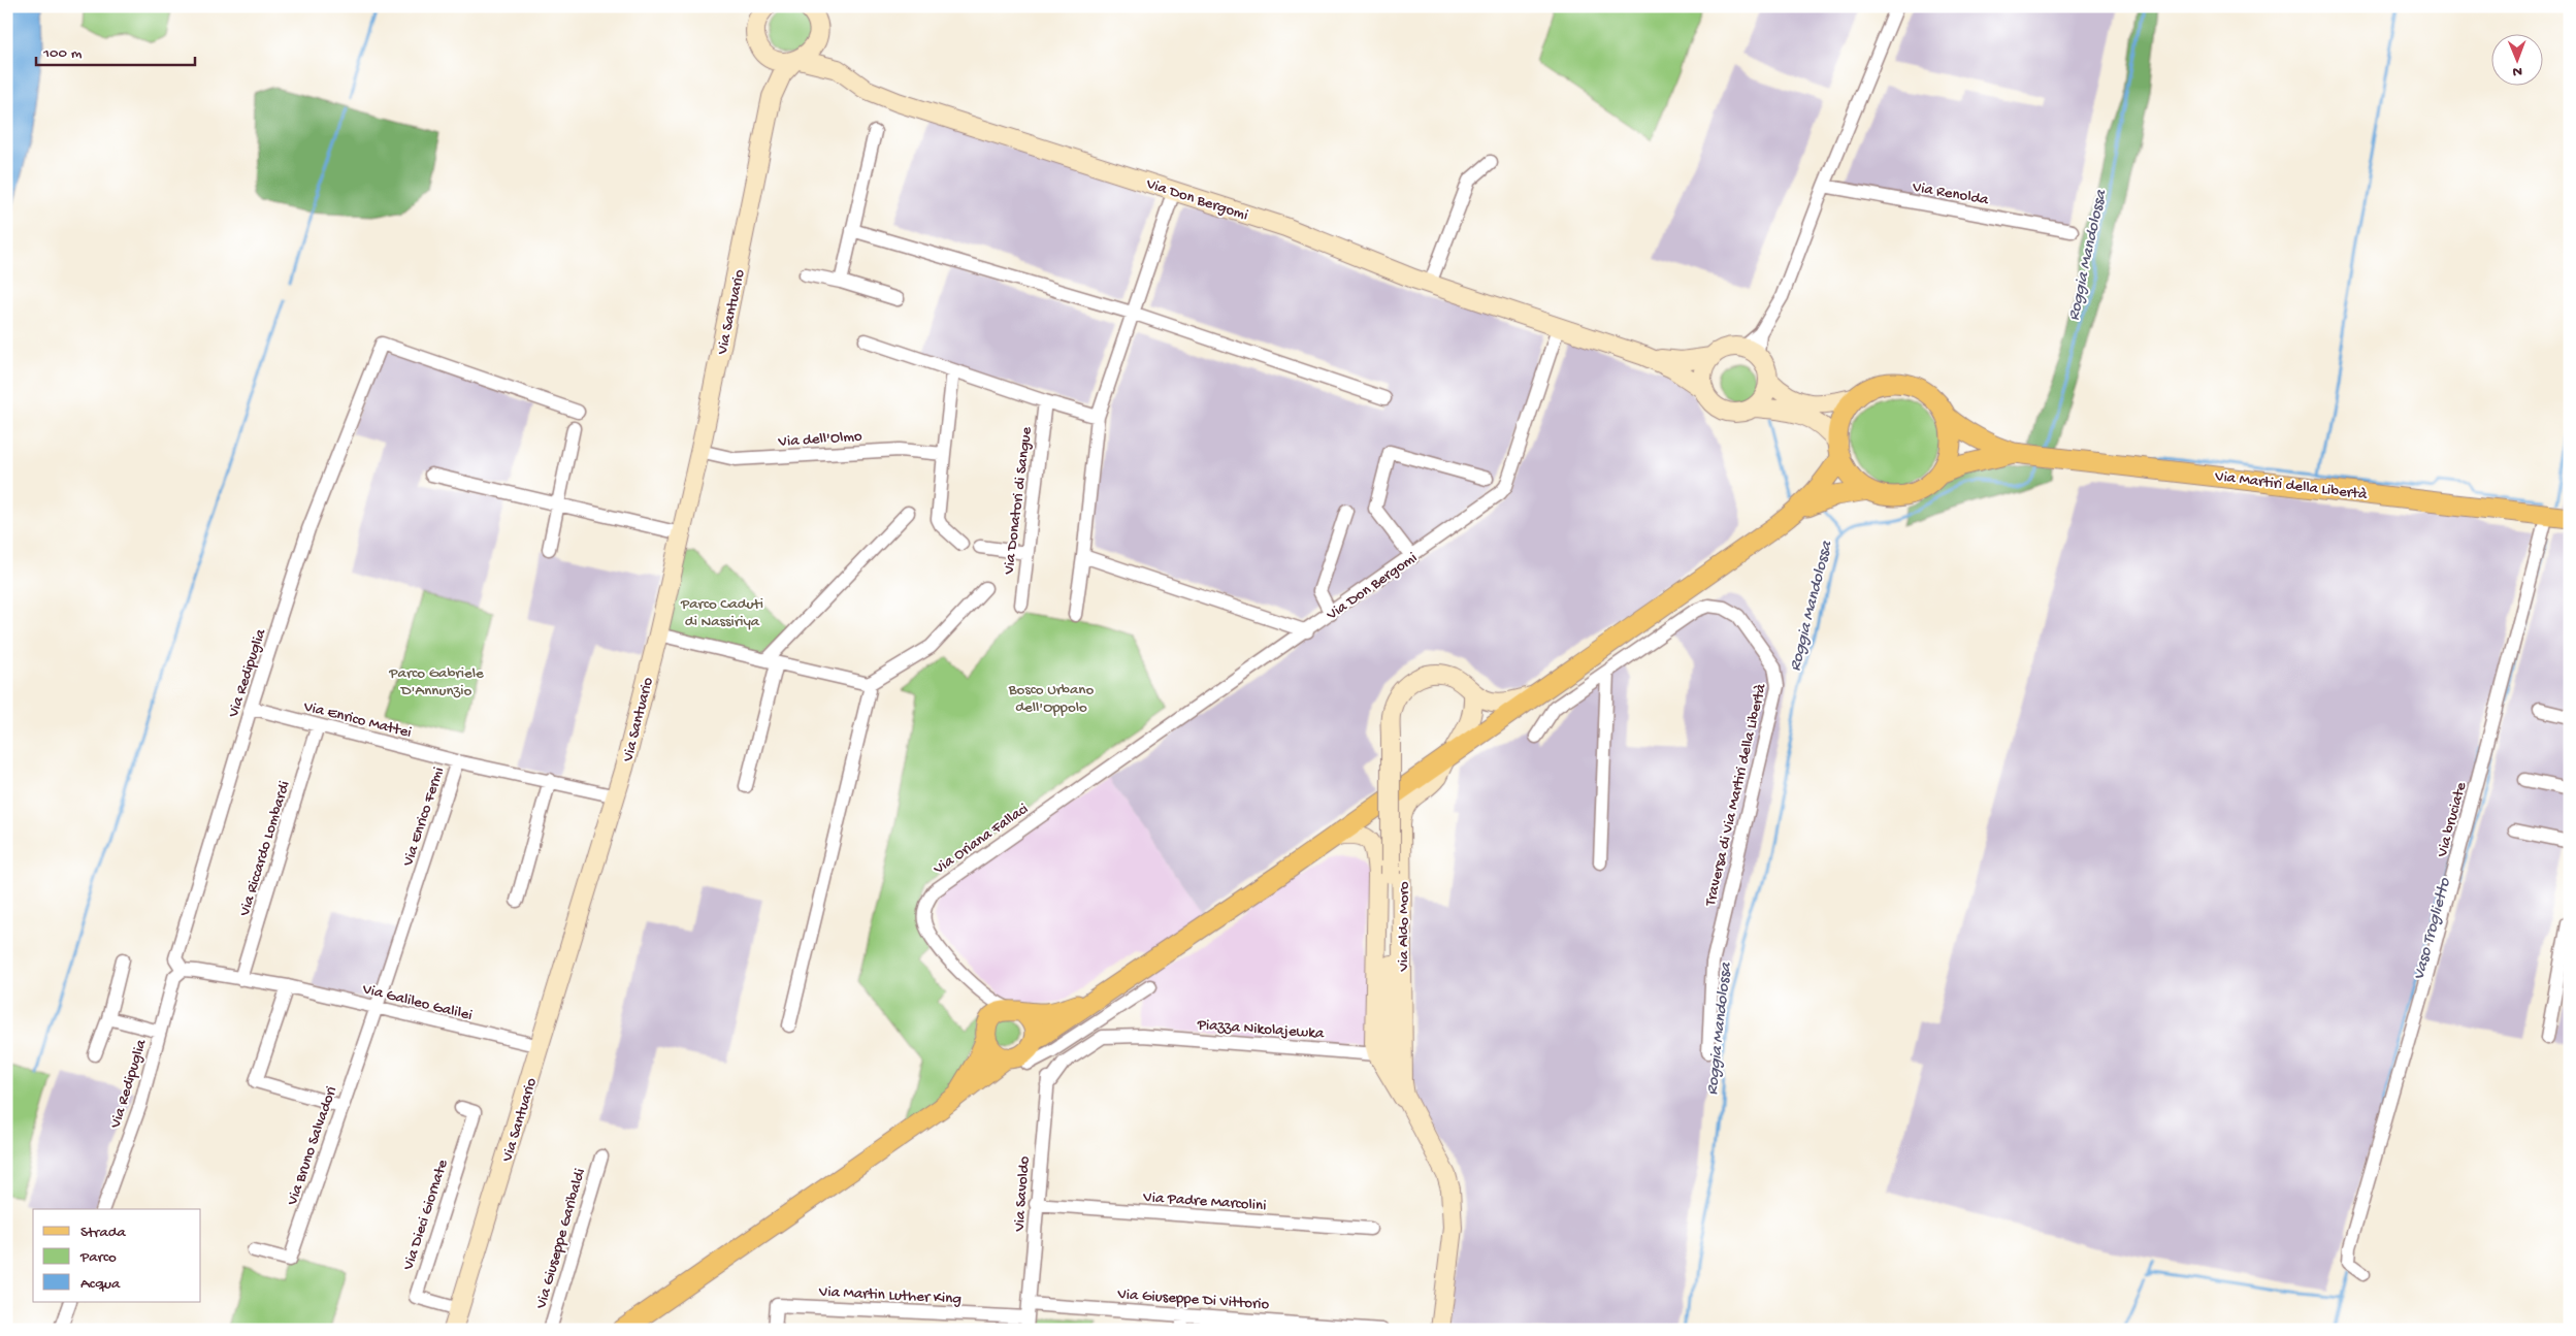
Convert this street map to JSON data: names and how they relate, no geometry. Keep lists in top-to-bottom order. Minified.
{"streets":{"main road":["Via Martiri della Libertà"],"street":["Via Renolda","Via Don Bergomi","Via Santuario","Via dell'Olmo","Via Donatori di Sangue","Via Redipuglia","Via Enrico Mattei","Traversa di Via Martiri della Libertà","Via Enrico Fermi","Via bruciate","Via Oriana Fallaci","Via Riccardo Lombardi","Via Aldo Moro","Via Galileo Galilei","Piazza Nikolajewka","Via Bruno Salvadori","Via Savoldo","Via Padre Marcolini","Via Dieci Giornate","Via Giuseppe Garibaldi","Via Martin Luther King","Via Giuseppe Di Vittorio"]},"crossings":[["Via Don Bergomi","Via Santuario"],["Via Don Bergomi","Via Martiri della Libertà"],["Via Don Bergomi","Via Oriana Fallaci"],["Via Santuario","Via dell'Olmo"],["Via Santuario","Via Enrico Fermi"],["Via Santuario","Via Galileo Galilei"],["Via Santuario","Via Dieci Giornate"],["Via Martiri della Libertà","Via bruciate"],["Via Redipuglia","Via Enrico Mattei"],["Via Redipuglia","Via Galileo Galilei"],["Via Enrico Mattei","Via Enrico Fermi"],["Via Enrico Mattei","Via Riccardo Lombardi"],["Via Enrico Fermi","Via Galileo Galilei"],["Via Enrico Fermi","Via Bruno Salvadori"],["Via Riccardo Lombardi","Via Galileo Galilei"],["Via Aldo Moro","Piazza Nikolajewka"],["Via Galileo Galilei","Via Bruno Salvadori"],["Piazza Nikolajewka","Via Savoldo"],["Via Savoldo","Via Padre Marcolini"],["Via Savoldo","Via Martin Luther King"],["Via Savoldo","Via Giuseppe Di Vittorio"],["Via Martin Luther King","Via Giuseppe Di Vittorio"]],"water":["Roggia Mandolossa","Vaso Troglietto"],"parks":["Parco Caduti di Nassiriya","Parco Gabriele D'Annunzio","Bosco Urbano dell'Oppolo"],"legend":["Strada","Parco","Acqua"],"scale_bar":"100 m","north":"bottom"}
